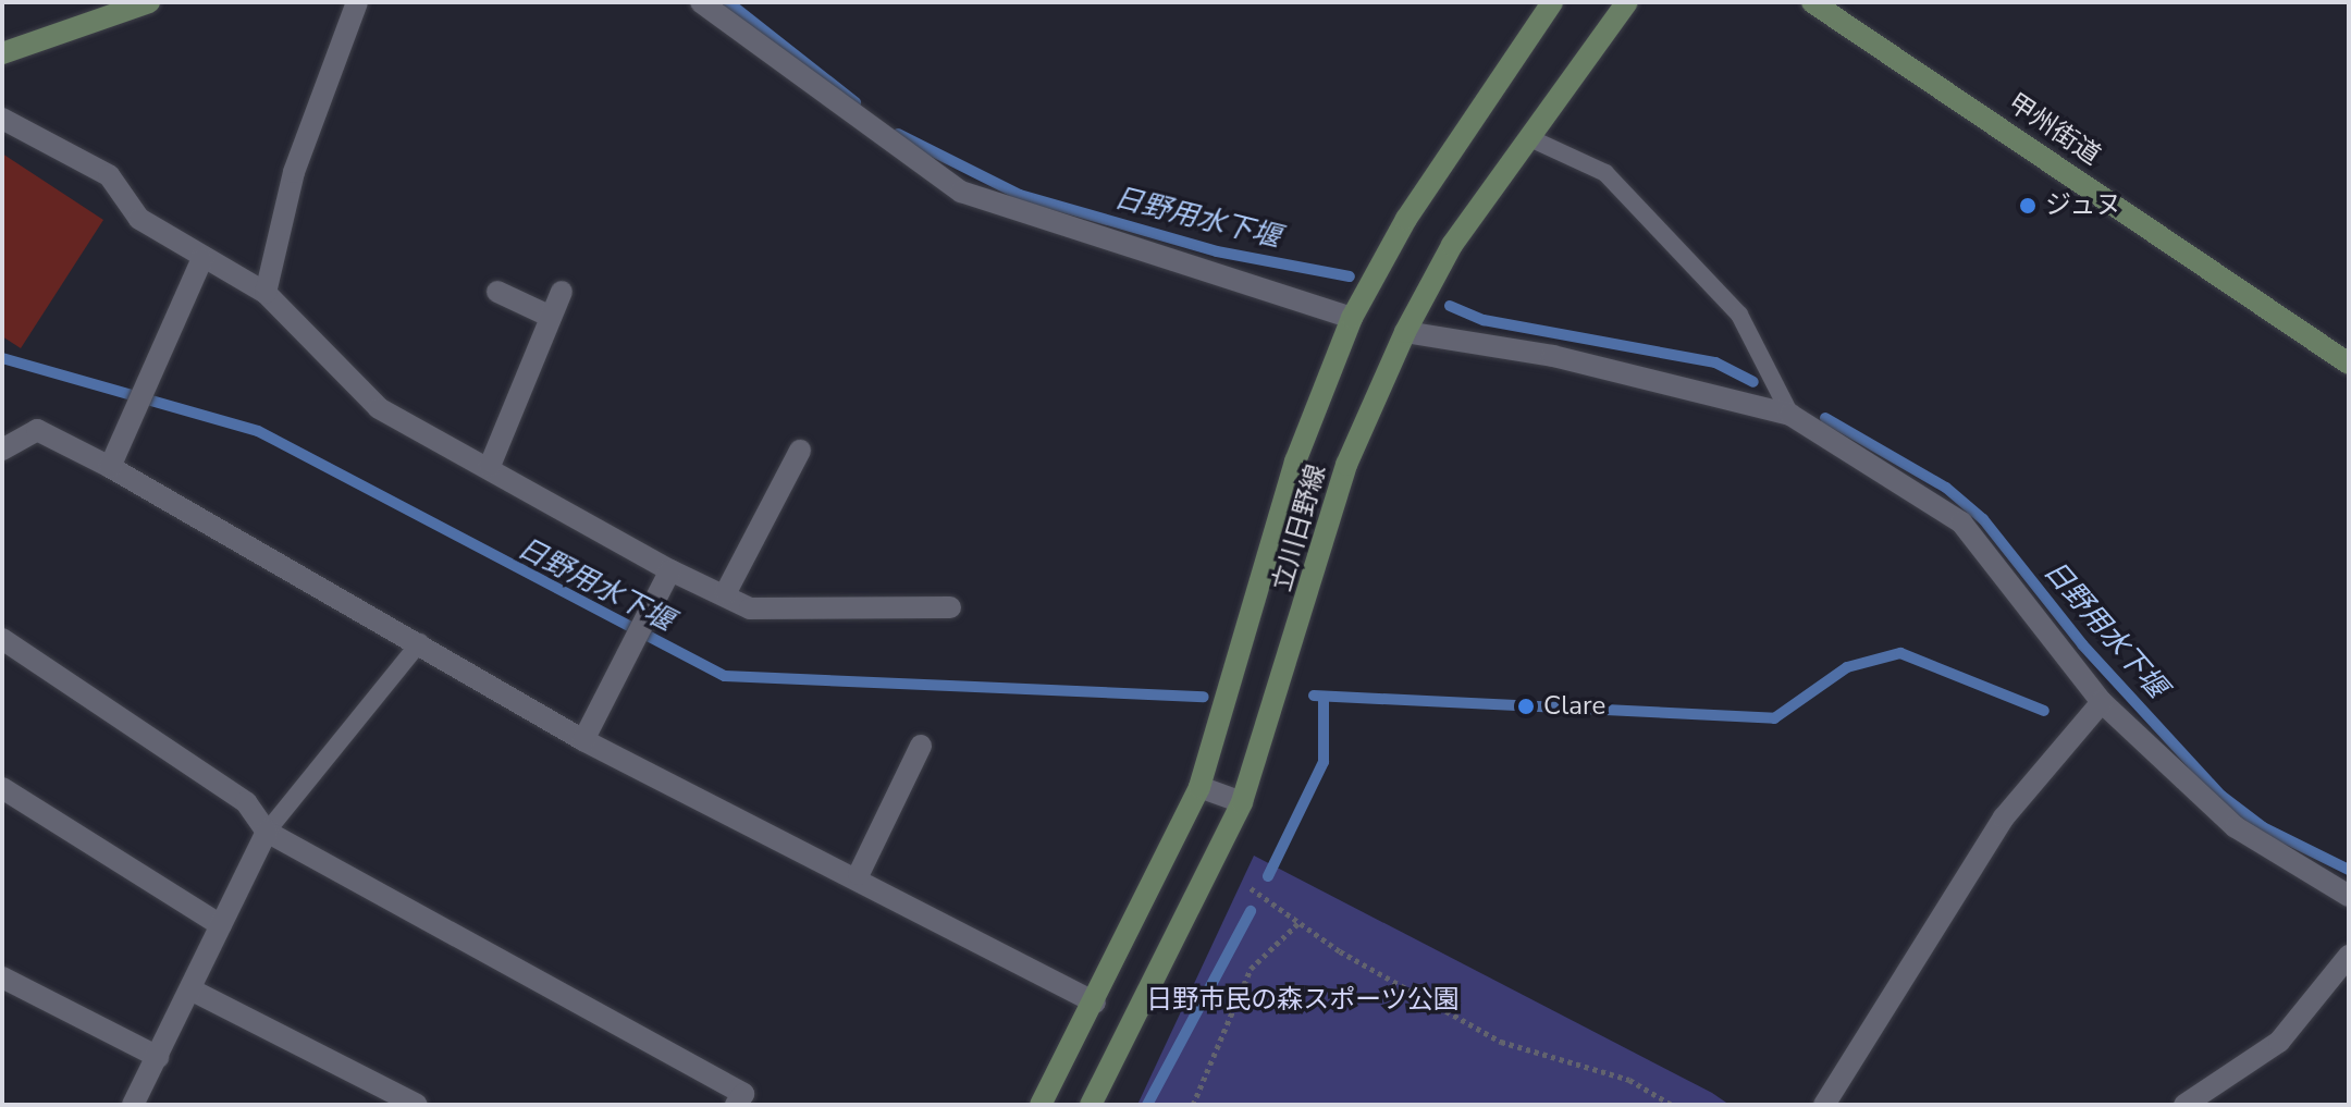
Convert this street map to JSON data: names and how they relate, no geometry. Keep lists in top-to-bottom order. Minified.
{"streets":{"main road":["甲州街道","立川日野線"]},"water":["日野用水下堰"],"parks":["日野市民の森スポーツ公園"],"places":["ジュヌ","Clare"]}
